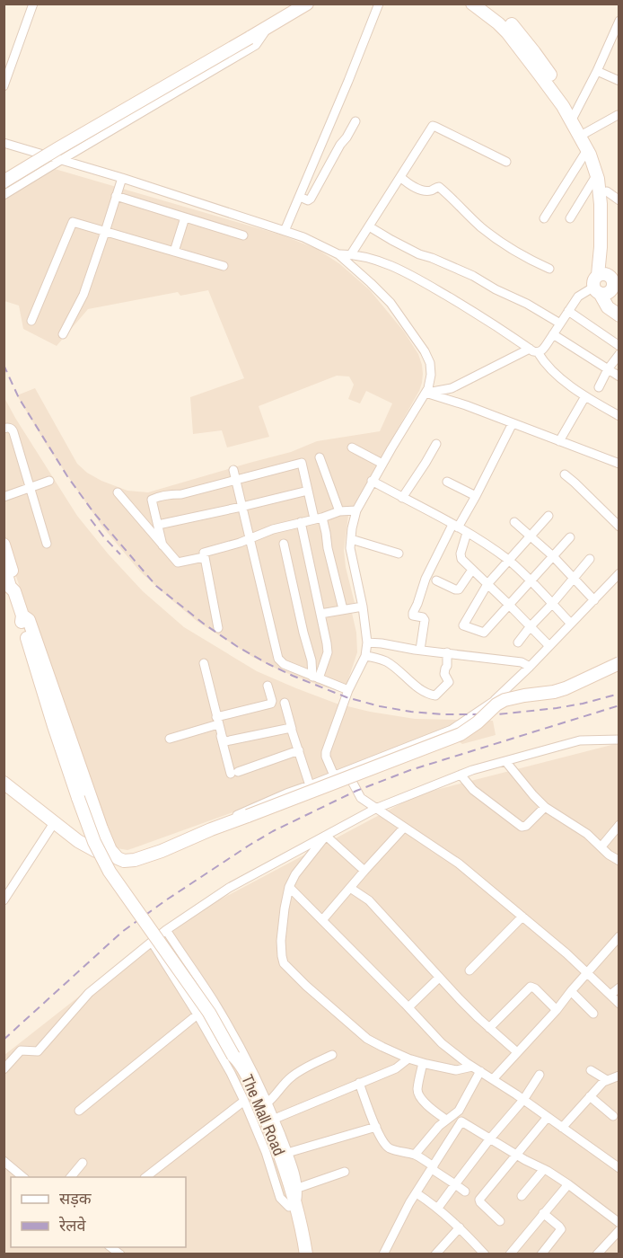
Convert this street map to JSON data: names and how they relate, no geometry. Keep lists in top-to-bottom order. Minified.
{"streets":{"street":["The Mall Road"]},"legend":["सड़क","रेलवे"]}
